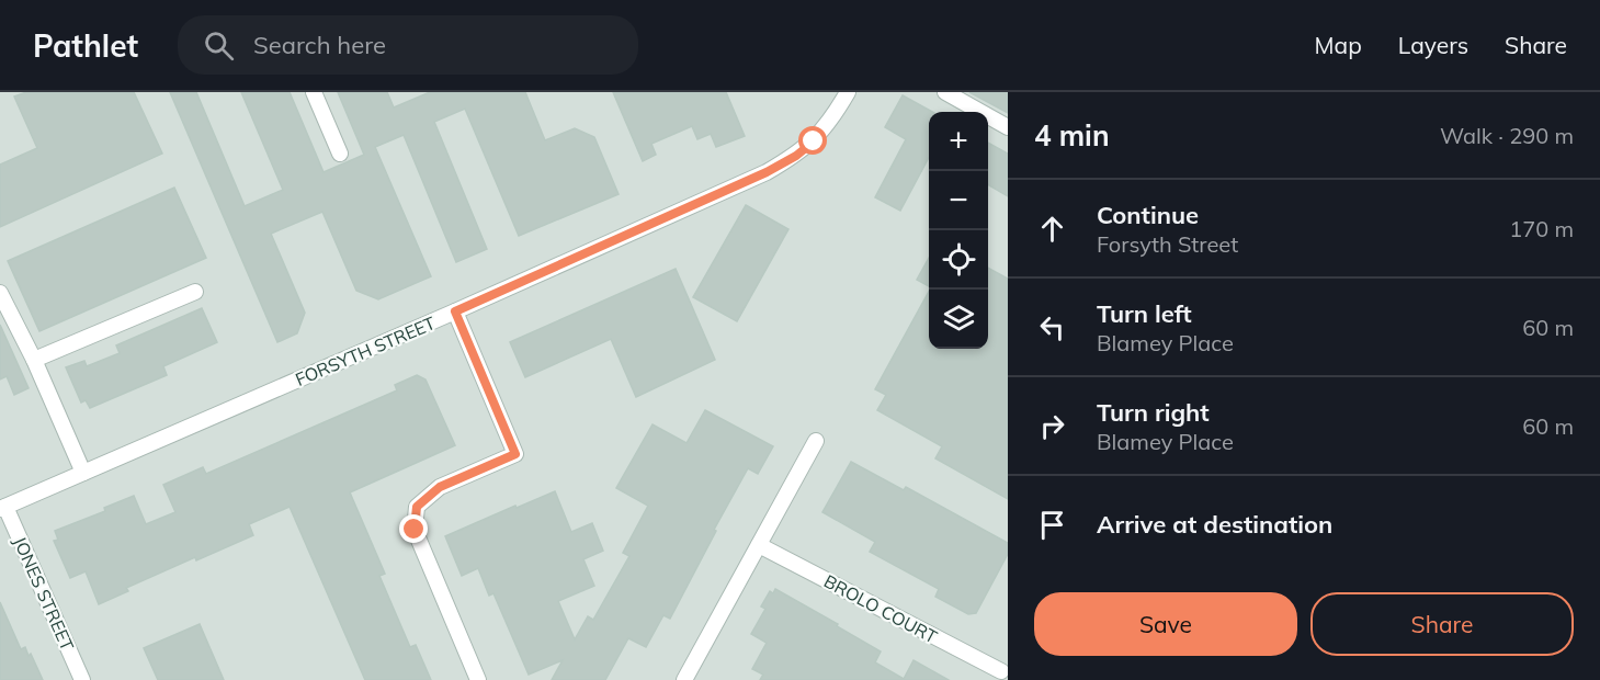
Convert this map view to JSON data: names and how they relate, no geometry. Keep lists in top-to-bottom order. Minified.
{"streets":{"street":["FORSYTH STREET","JONES STREET","BROLO COURT"]},"crossings":[["FORSYTH STREET","JONES STREET"]],"page":{"header":"Pathlet","search":"Search here","nav":["Map","Layers","Share"],"heading":["4 min","Walk · 290 m"],"map_buttons":["+","−"],"list":[["Continue","Forsyth Street","170 m"],["Turn left","Blamey Place","60 m"],["Turn right","Blamey Place","60 m"],"Arrive at destination"],"buttons":["Save","Share"]}}
